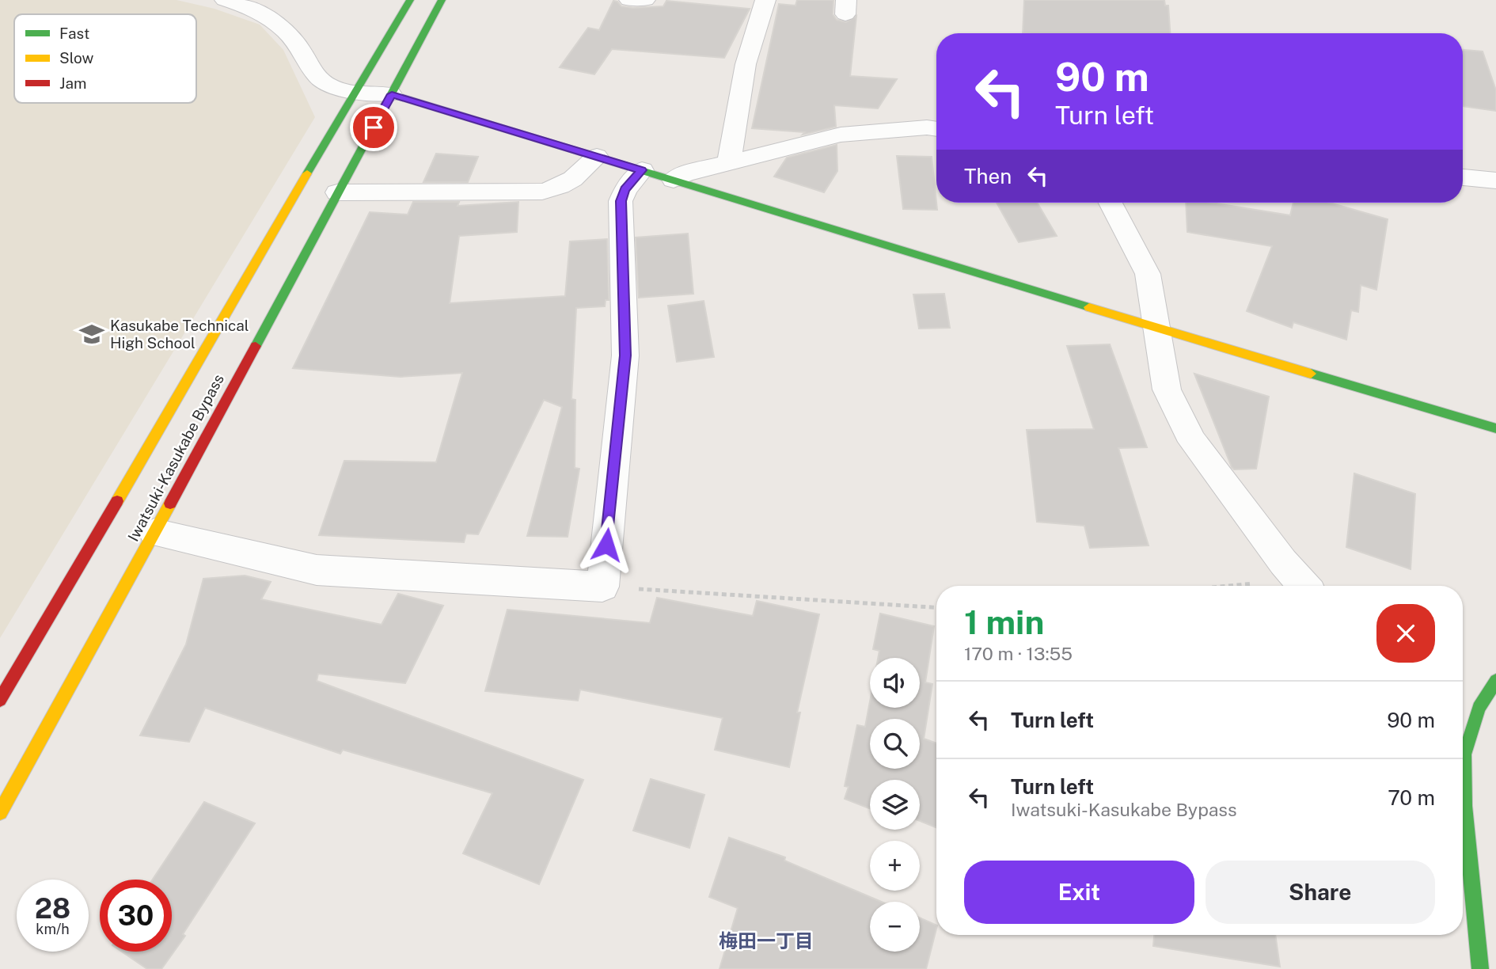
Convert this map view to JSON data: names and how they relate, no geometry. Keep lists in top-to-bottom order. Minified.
{"streets":{"main road":["Iwatsuki-Kasukabe Bypass"]},"districts":["梅田一丁目"],"places":{"school or university":["Kasukabe Technical High School"]},"legend":["Fast","Slow","Jam"],"page":{"turn":["90 m","Turn left"],"then":"Then","heading":["1 min","170 m · 13:55"],"map_buttons":["+","−"],"list":[{"name":"Turn left","value":"90 m"},{"name":"Turn left","note":"Iwatsuki-Kasukabe Bypass","value":"70 m"}],"buttons":["Exit","Share"],"speed":"28 km/h","limit":"30"}}
